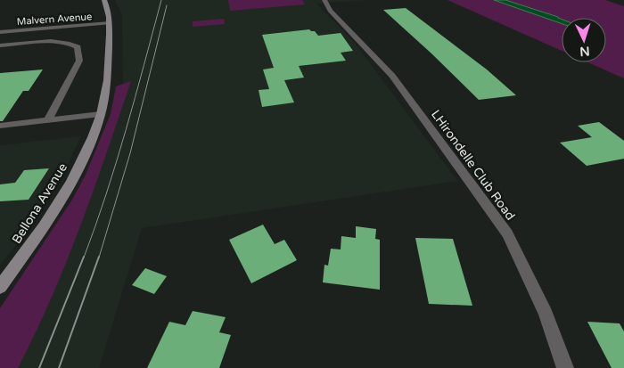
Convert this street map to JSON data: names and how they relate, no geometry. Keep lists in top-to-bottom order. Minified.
{"streets":{"main road":["Bellona Avenue"],"street":["Malvern Avenue","LHirondelle Club Road"]},"crossings":[["Malvern Avenue","Bellona Avenue"]],"north":"bottom"}
